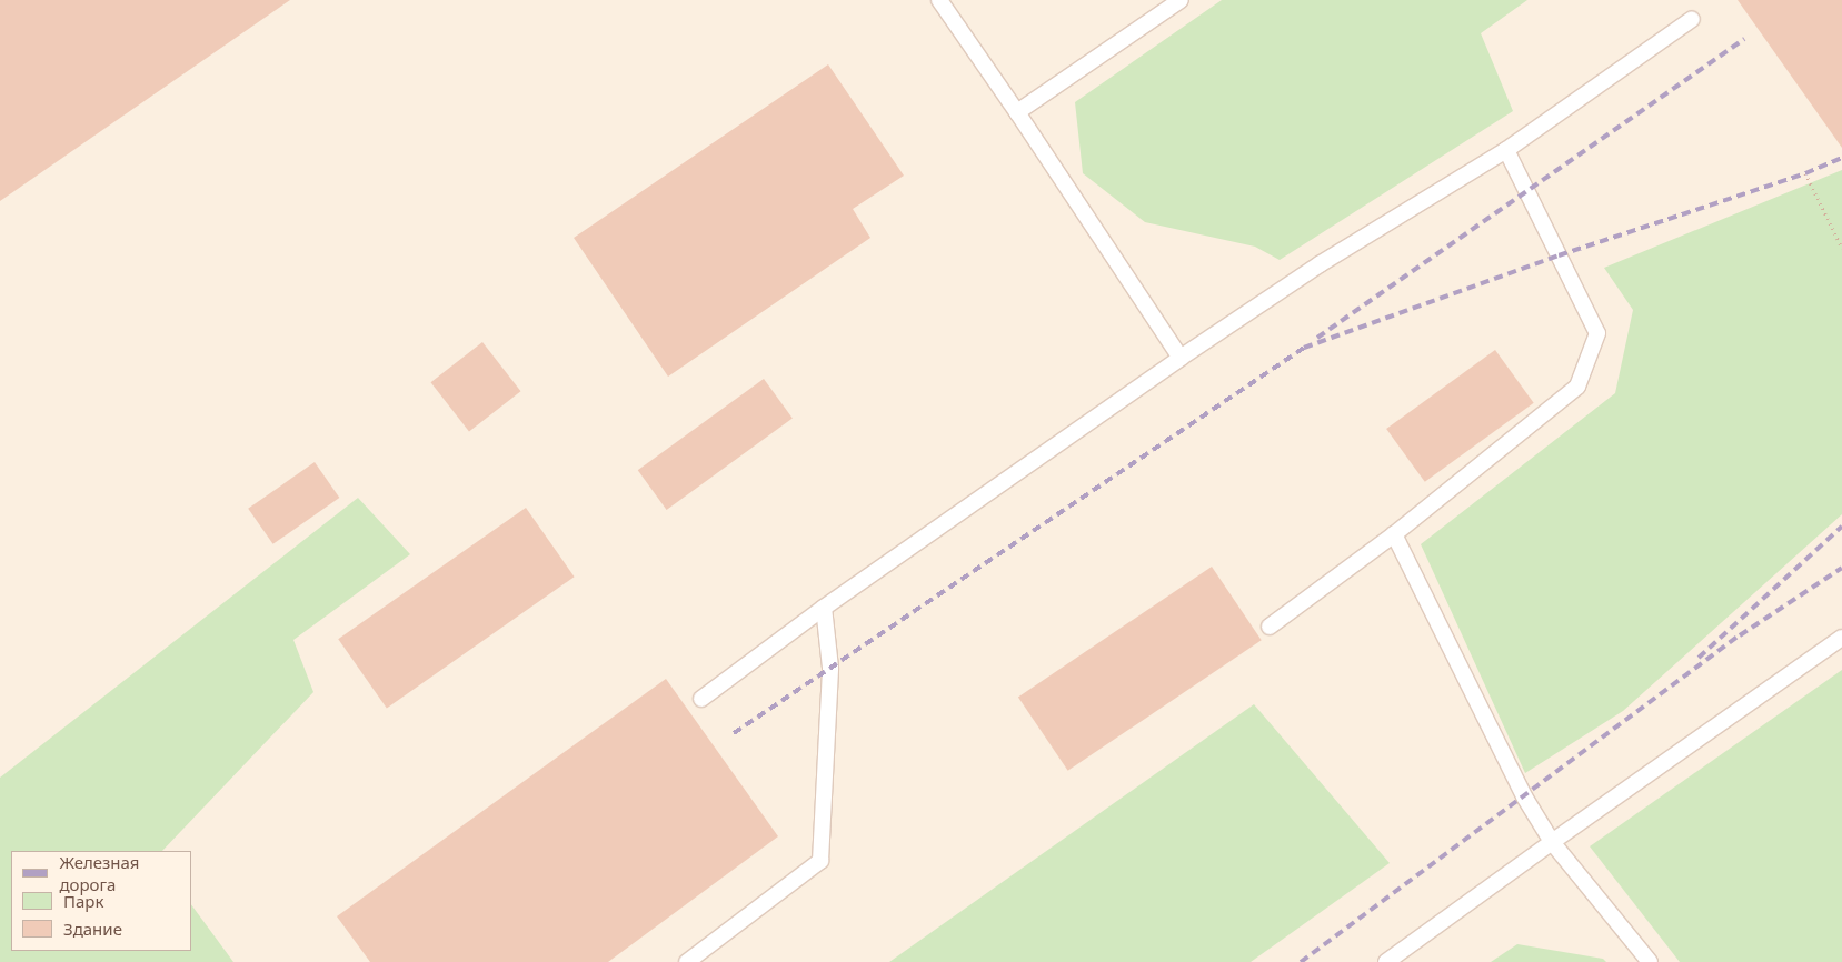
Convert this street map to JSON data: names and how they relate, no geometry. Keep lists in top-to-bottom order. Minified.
{"legend":["Железная дорога","Парк","Здание"]}
